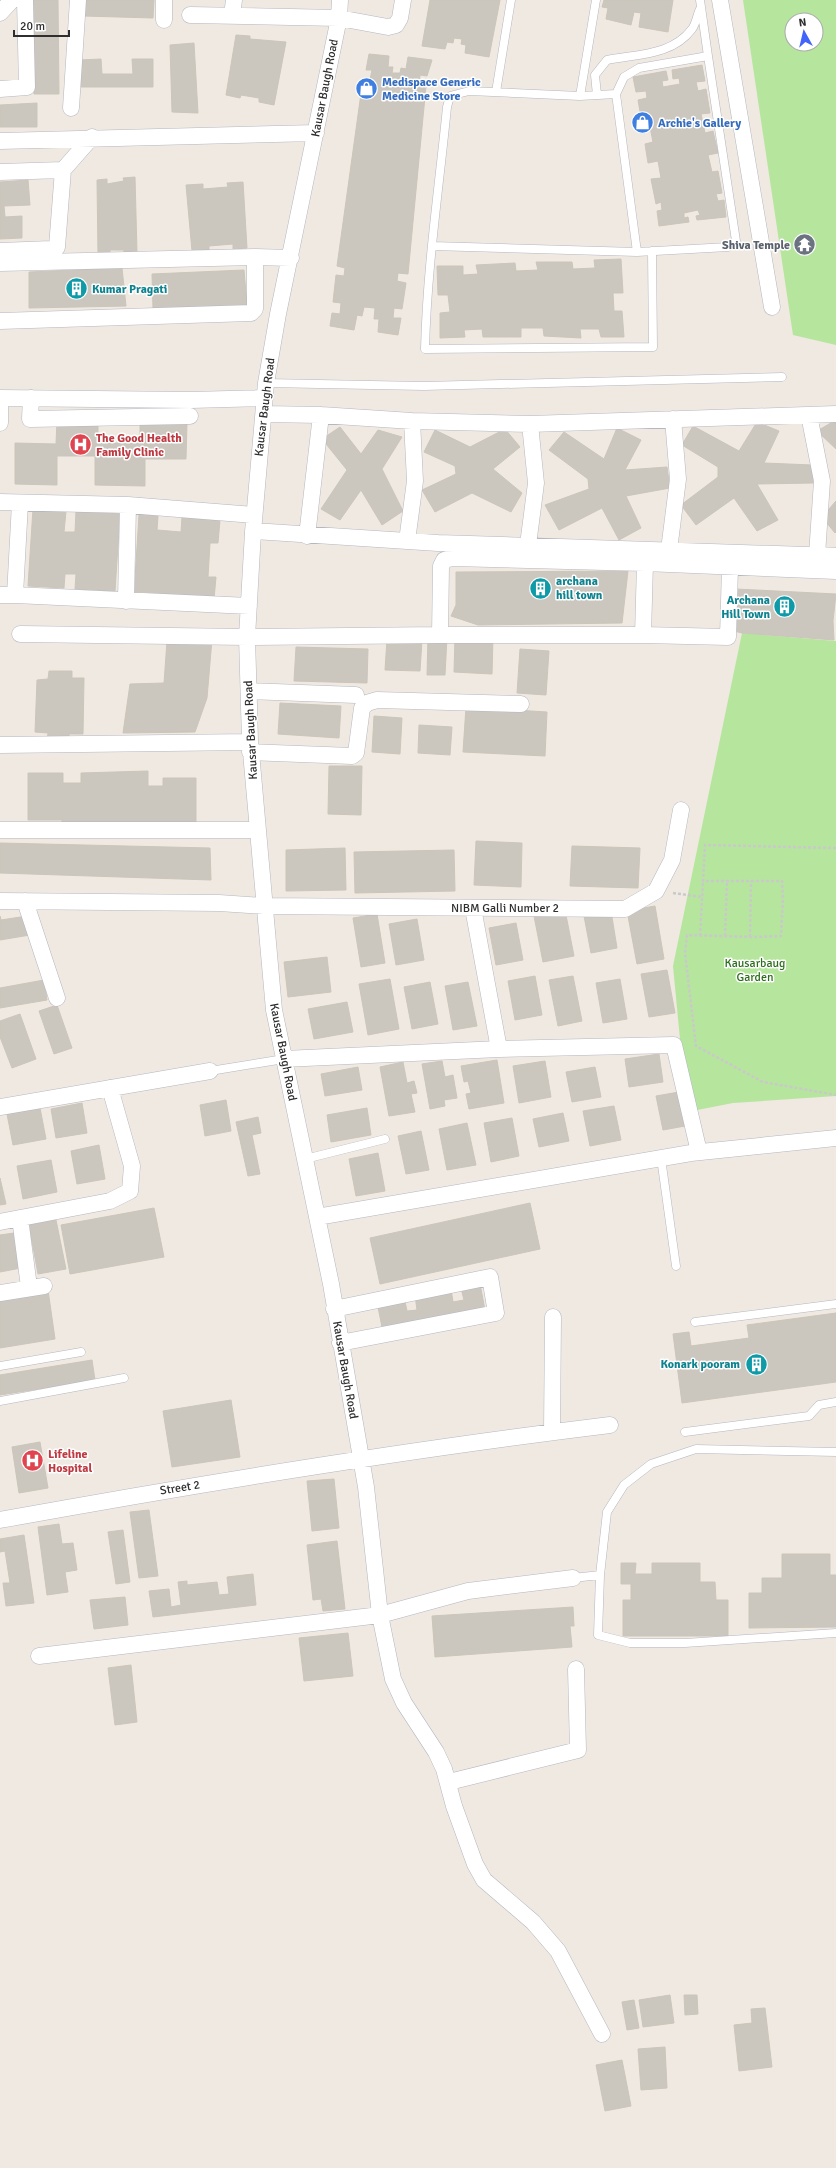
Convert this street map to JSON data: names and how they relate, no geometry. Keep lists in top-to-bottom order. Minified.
{"streets":{"street":["Kausar Baugh Road","NIBM Galli Number 2","Street 2"]},"crossings":[["Kausar Baugh Road","NIBM Galli Number 2"],["Kausar Baugh Road","Street 2"]],"parks":["Kausarbaug Garden"],"places":{"shop":["Medispace Generic Medicine Store","Archie's Gallery"],"temple":["Shiva Temple"],"building":["Kumar Pragati","archana hill town","Archana Hill Town","Konark pooram"],"hospital":["The Good Health Family Clinic","Lifeline Hospital"]},"scale_bar":"20 m","north":"top"}
